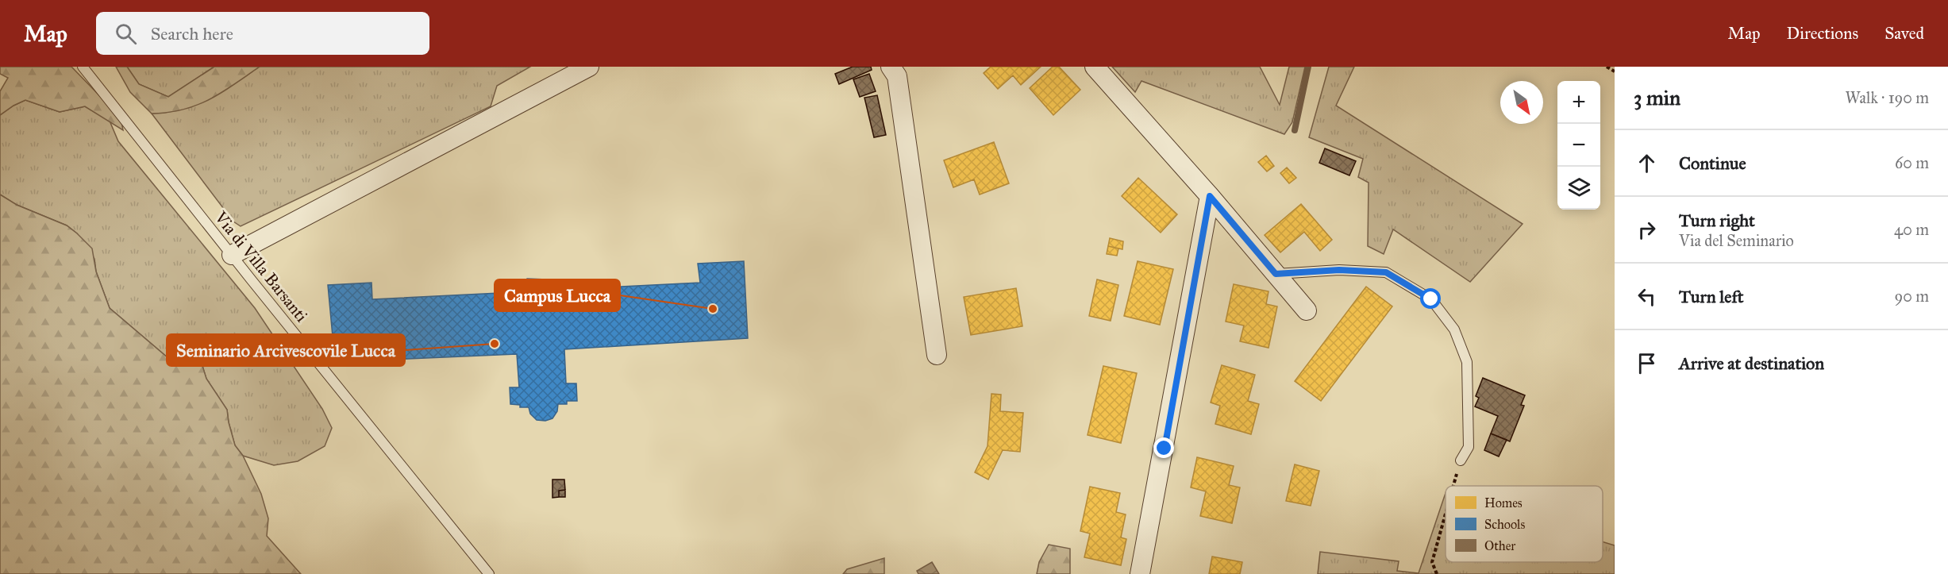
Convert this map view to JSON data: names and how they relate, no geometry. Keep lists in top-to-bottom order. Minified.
{"streets":{"lane":["Via di Villa Barsanti"]},"places":["Campus Lucca","Seminario Arcivescovile Lucca"],"legend":["Homes","Schools","Other"],"north":"bottom right","page":{"header":"Map","search":"Search here","nav":["Map","Directions","Saved"],"heading":["3 min","Walk · 190 m"],"map_buttons":["+","−"],"list":[["Continue","60 m"],["Turn right","Via del Seminario","40 m"],["Turn left","90 m"],"Arrive at destination"]}}
